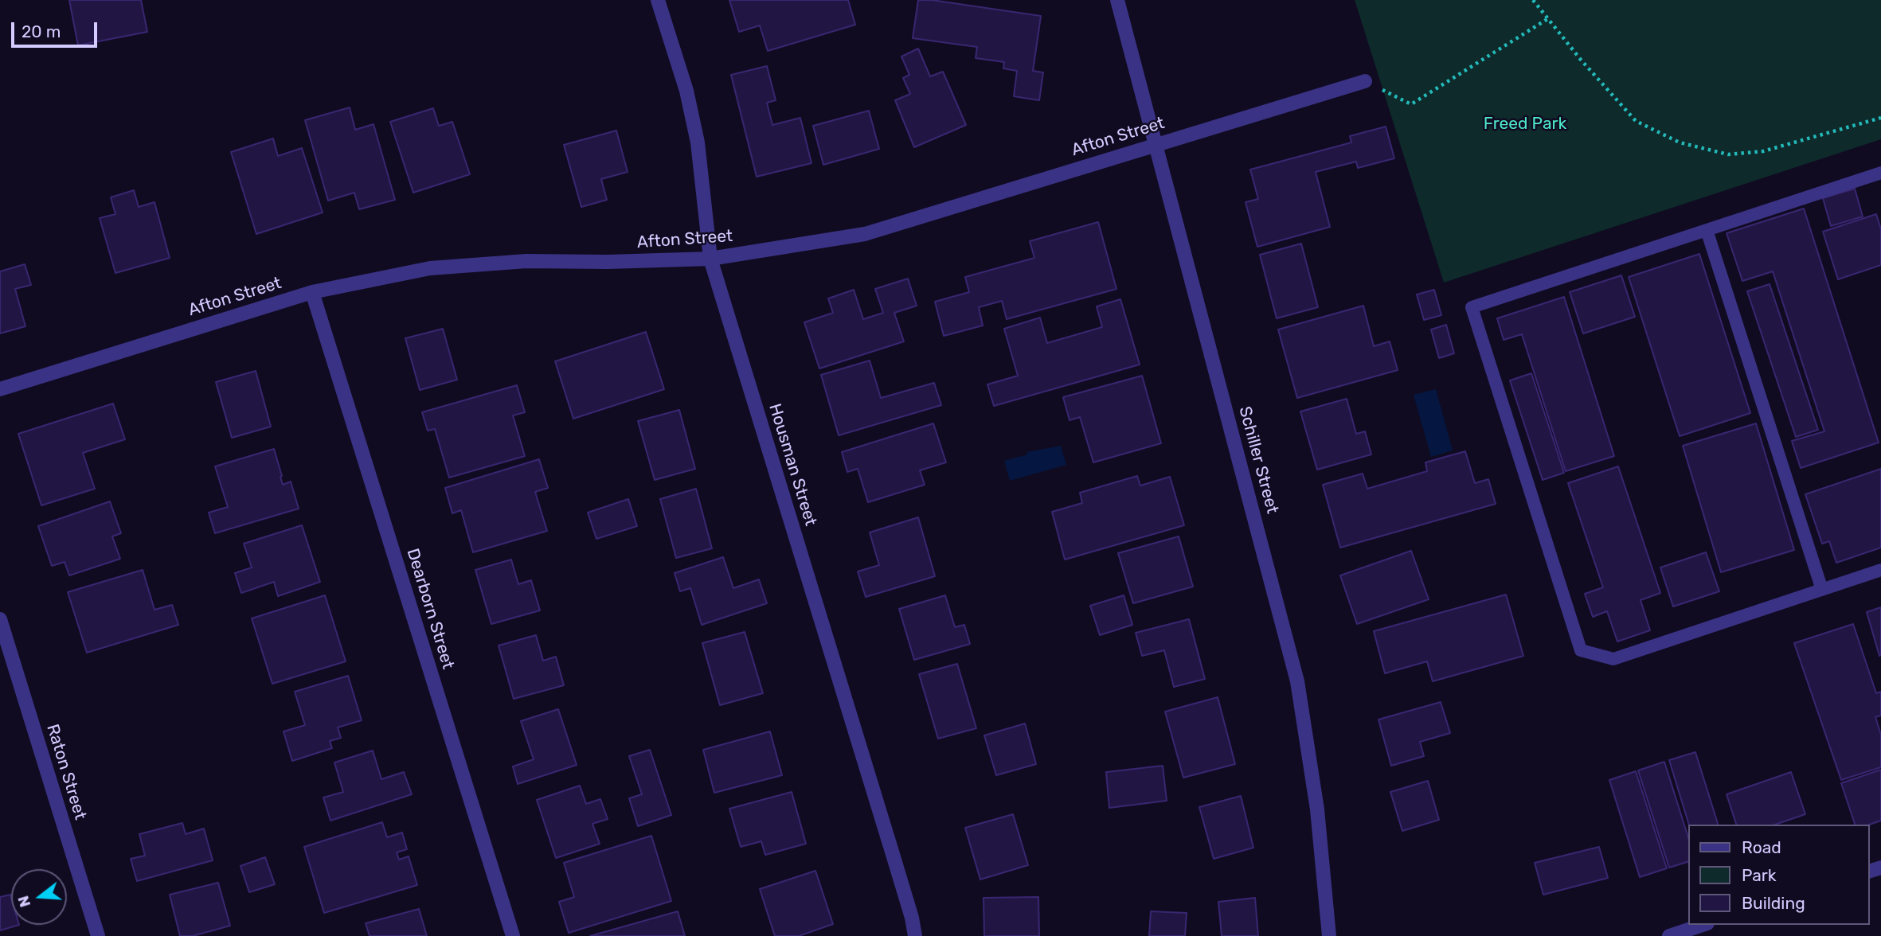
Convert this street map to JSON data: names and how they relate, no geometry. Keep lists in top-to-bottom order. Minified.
{"streets":{"street":["Afton Street","Schiller Street","Housman Street","Dearborn Street","Raton Street"]},"crossings":[["Afton Street","Schiller Street"],["Afton Street","Housman Street"],["Afton Street","Dearborn Street"]],"parks":["Freed Park"],"legend":["Road","Park","Building"],"scale_bar":"20 m","north":"left"}
